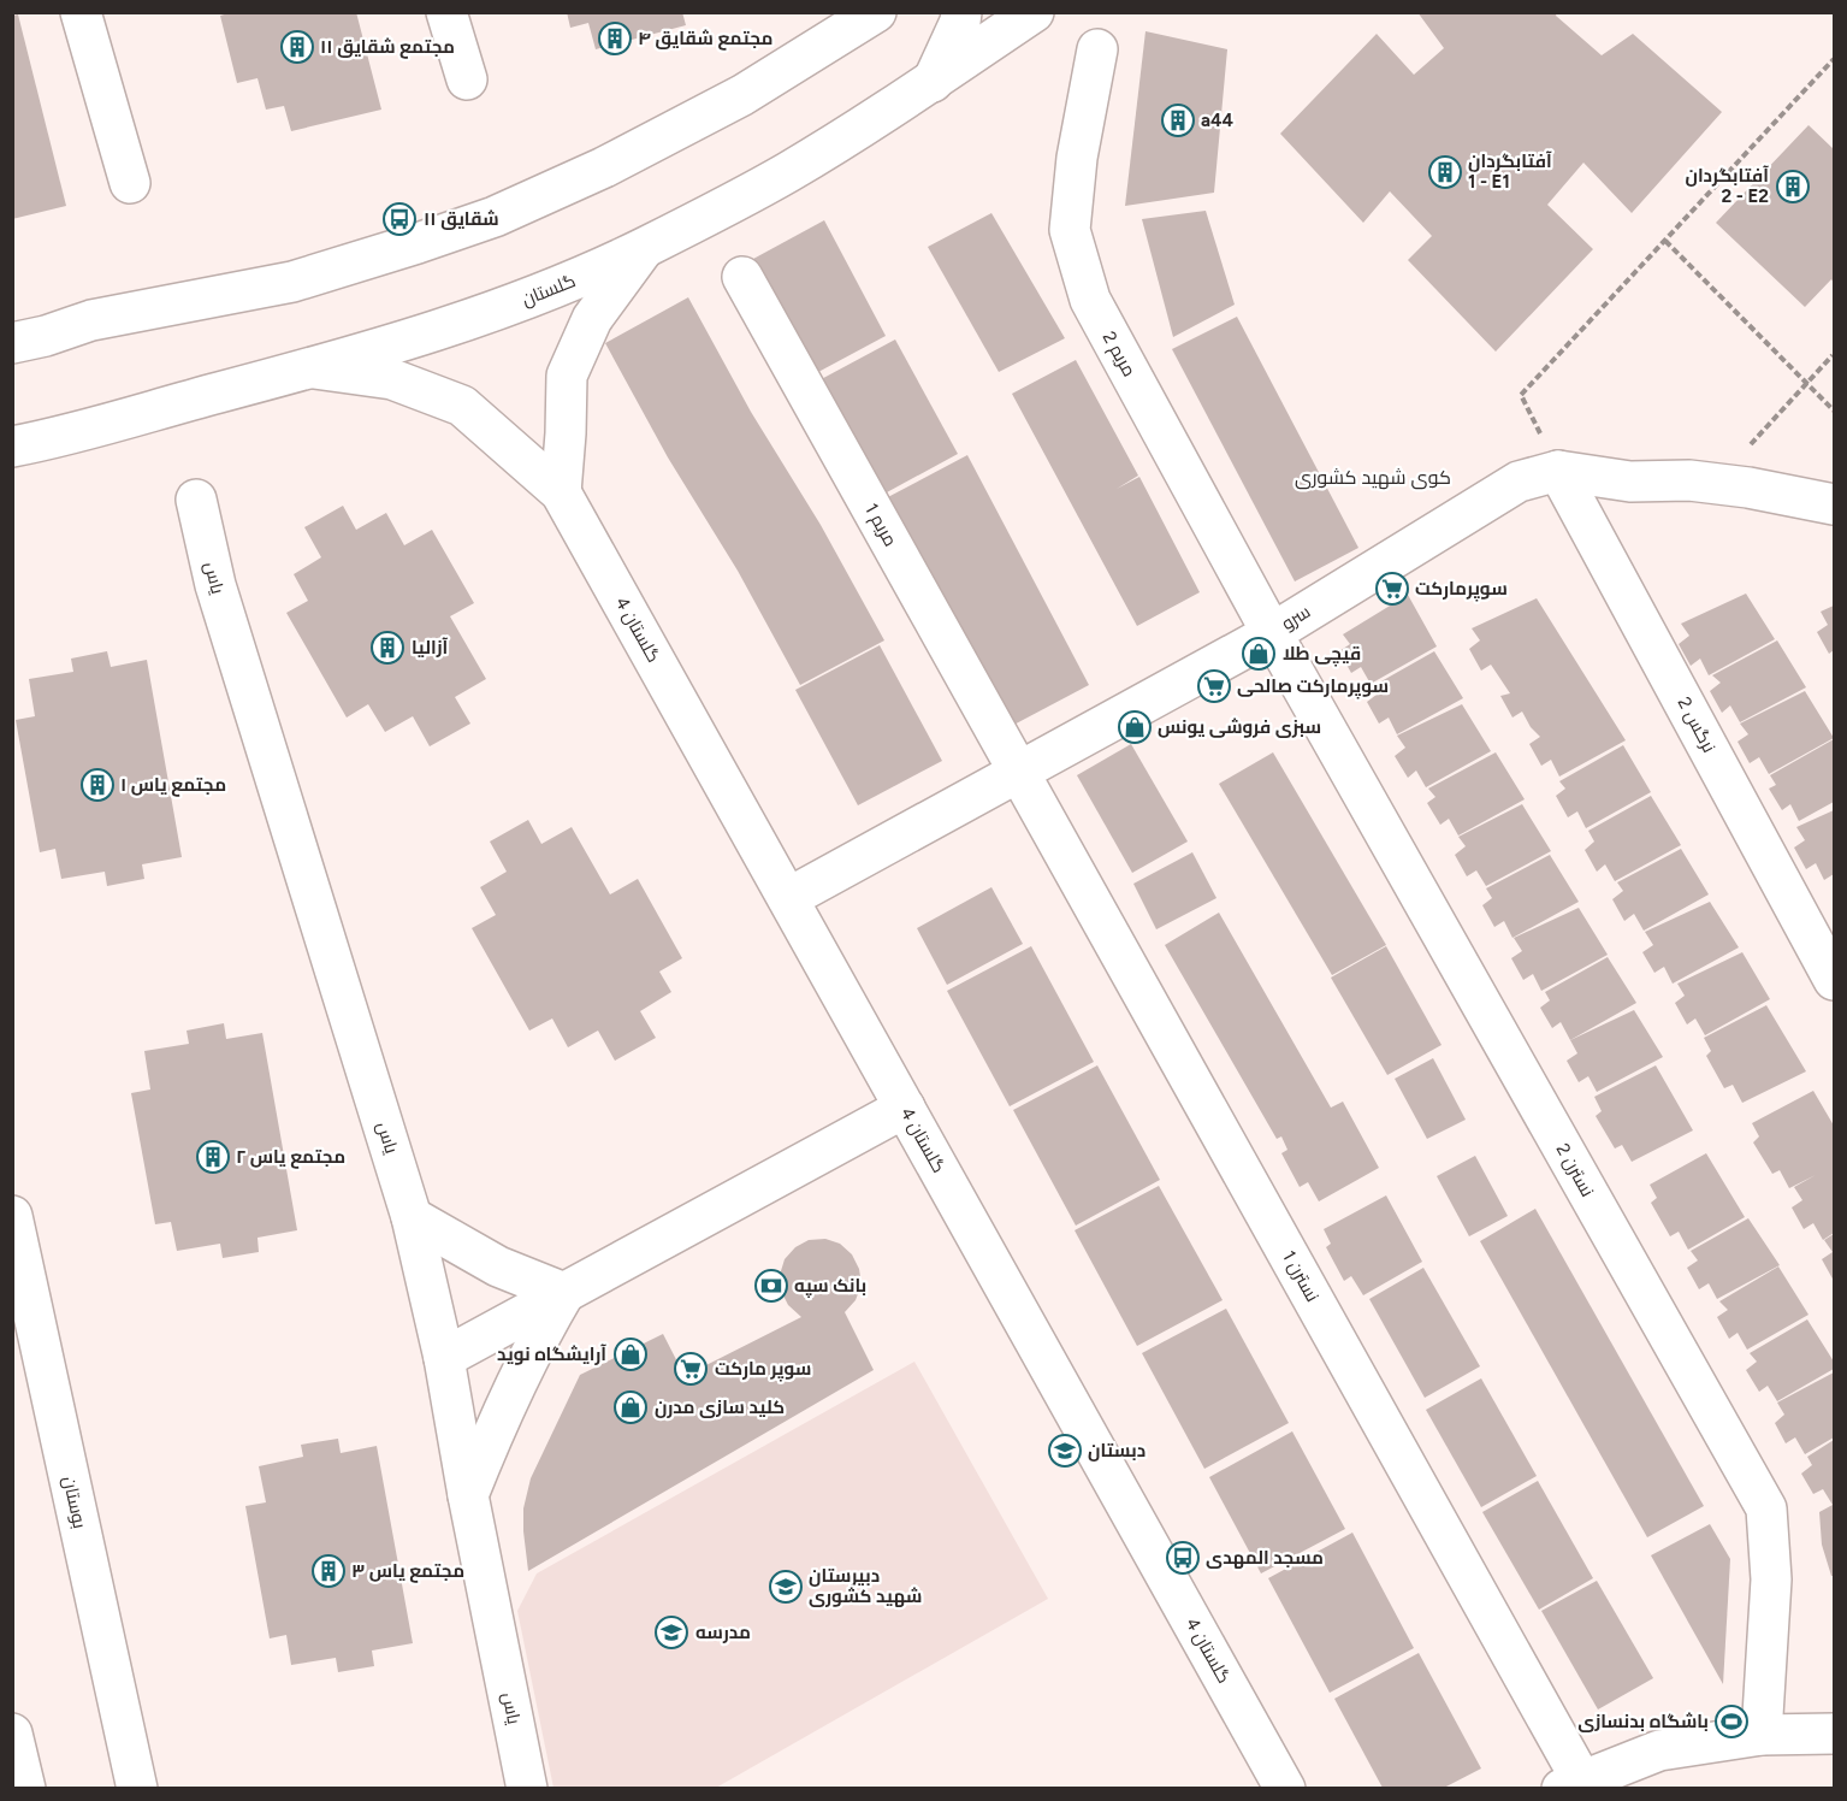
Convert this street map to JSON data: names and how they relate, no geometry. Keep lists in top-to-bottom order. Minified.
{"streets":{"street":["گلستان","مریم 2","مریم 1","یاس","سرو","گلستان 4","نرگس 2","نسترن 2","نسترن 1","بوستان"]},"crossings":[["مریم 2","سرو"],["مریم 2","نسترن 2"],["مریم 1","سرو"],["مریم 1","نسترن 1"],["سرو","گلستان 4"],["سرو","نرگس 2"],["سرو","نسترن 2"],["سرو","نسترن 1"]],"districts":["کوی شهید کشوری"],"places":{"building":["مجتمع شقایق ۴","مجتمع شقایق ۱۱","a44","آفتابگردان 1 - E1","آفتابگردان 2 - E2","آزالیا","مجتمع یاس ۱","مجتمع یاس ۲","مجتمع یاس ۳"],"bus stop":["شقایق ۱۱","مسجد المهدی"],"supermarket":["سوپرمارکت","سوپرمارکت صالحی","سوپر مارکت"],"shop":["قیچی طلا","سبزی فروشی یونس","آرایشگاه نوید","کلید سازی مدرن"],"bank":["بانک سپه"],"school or university":["دبستان","دبیرستان شهید کشوری","مدرسه"],"sports":["باشگاه بدنسازی"]}}
